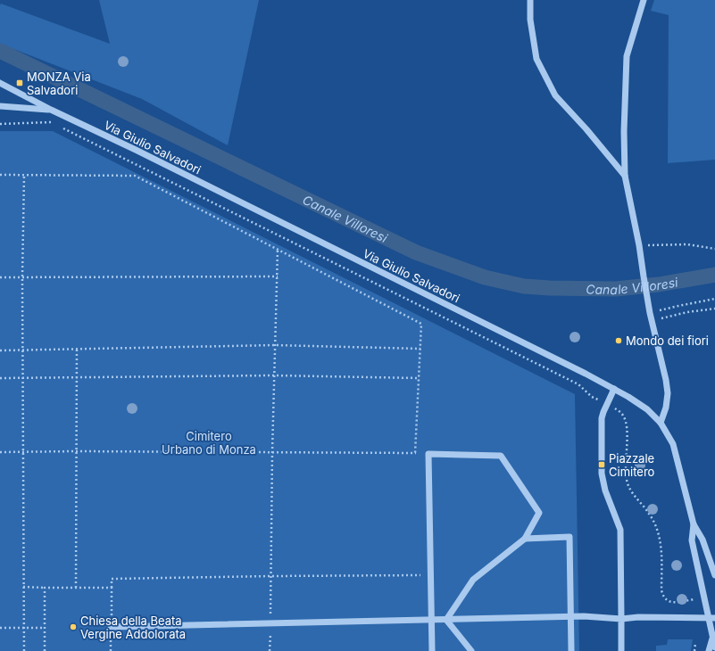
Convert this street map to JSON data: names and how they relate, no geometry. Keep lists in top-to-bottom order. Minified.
{"streets":{"street":["Via Giulio Salvadori"]},"water":["Canale Villoresi"],"parks":["Cimitero Urbano di Monza"],"places":{"transit":["MONZA Via Salvadori","Piazzale Cimitero"],"other":["Mondo dei fiori","Chiesa della Beata Vergine Addolorata"]}}
